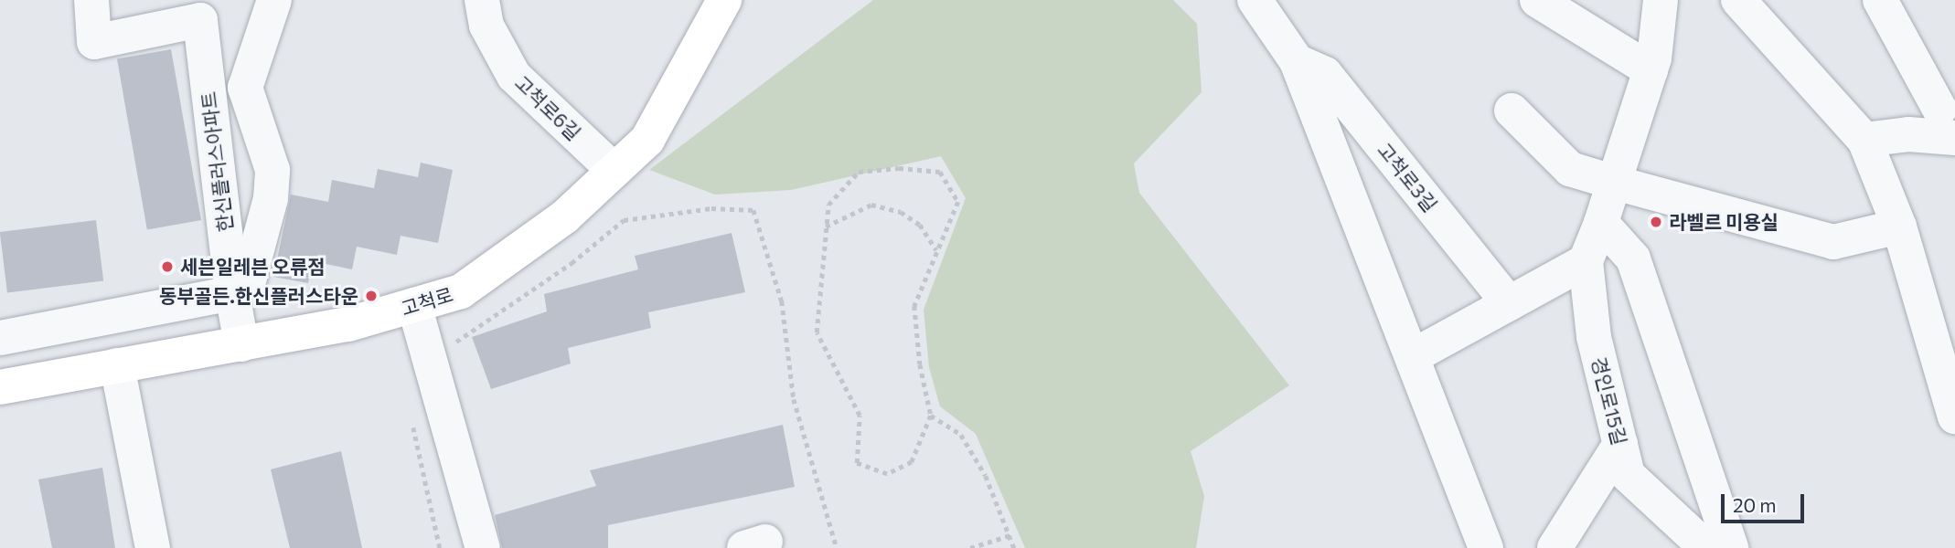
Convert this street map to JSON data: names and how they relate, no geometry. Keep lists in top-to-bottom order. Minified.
{"streets":{"main road":["고척로"],"street":["고척로6길","한신플러스아파트","고척로3길","경인로15길"]},"crossings":[["고척로6길","고척로"]],"places":["라벨르 미용실","세븐일레븐 오류점","동부골든.한신플러스타운"],"scale_bar":"20 m"}
